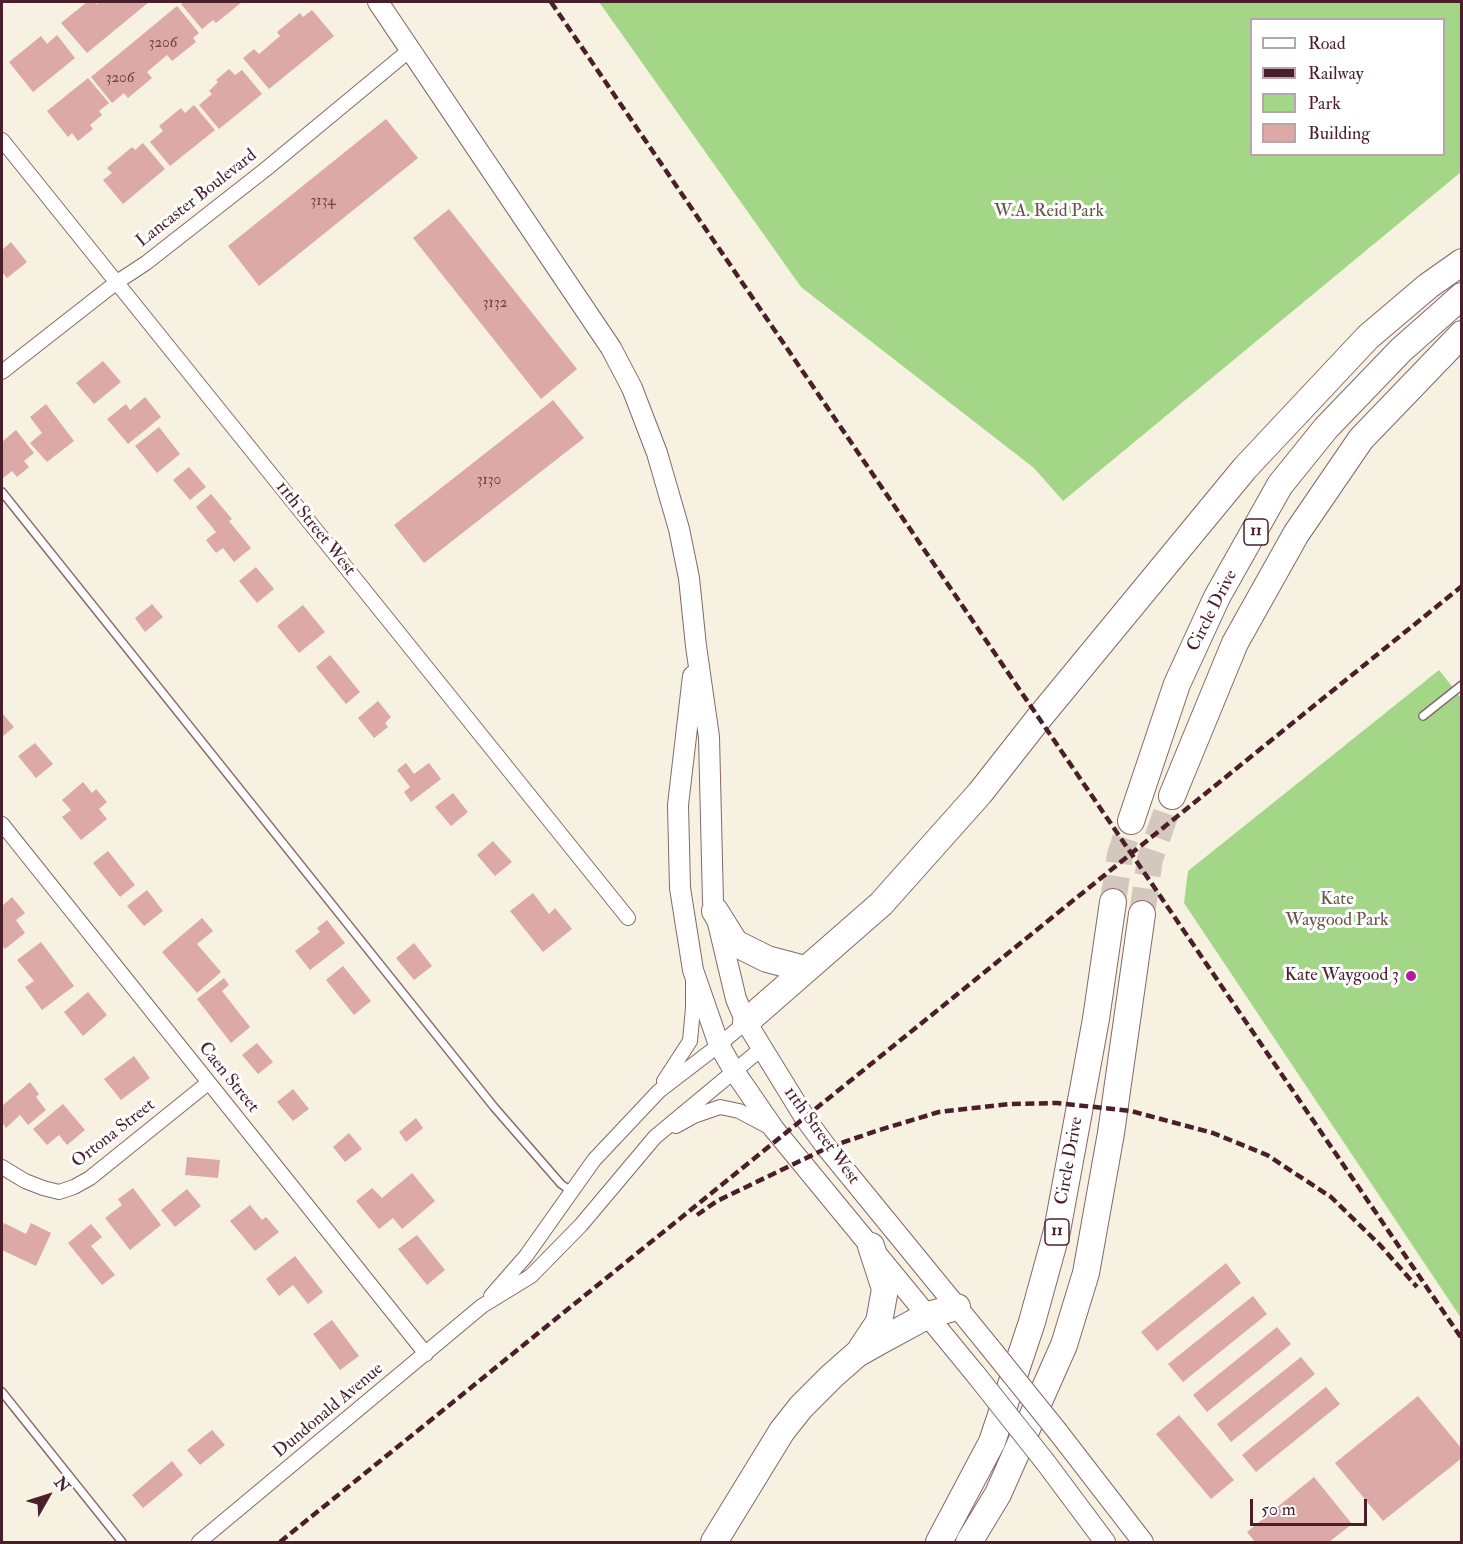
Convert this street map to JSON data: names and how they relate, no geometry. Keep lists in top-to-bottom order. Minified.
{"streets":{"highway":["11","Circle Drive"],"main road":["11th Street West"],"street":["Lancaster Boulevard","Caen Street","Ortona Street","Dundonald Avenue"]},"crossings":[["Lancaster Boulevard","11th Street West"],["11th Street West","Dundonald Avenue"],["Caen Street","Ortona Street"],["Caen Street","Dundonald Avenue"]],"parks":["W.A. Reid Park","Kate Waygood Park"],"places":["Kate Waygood 3"],"house_numbers":["3206","3206","3134","3132","3130"],"legend":["Road","Railway","Park","Building"],"scale_bar":"50 m","north":"top right"}
